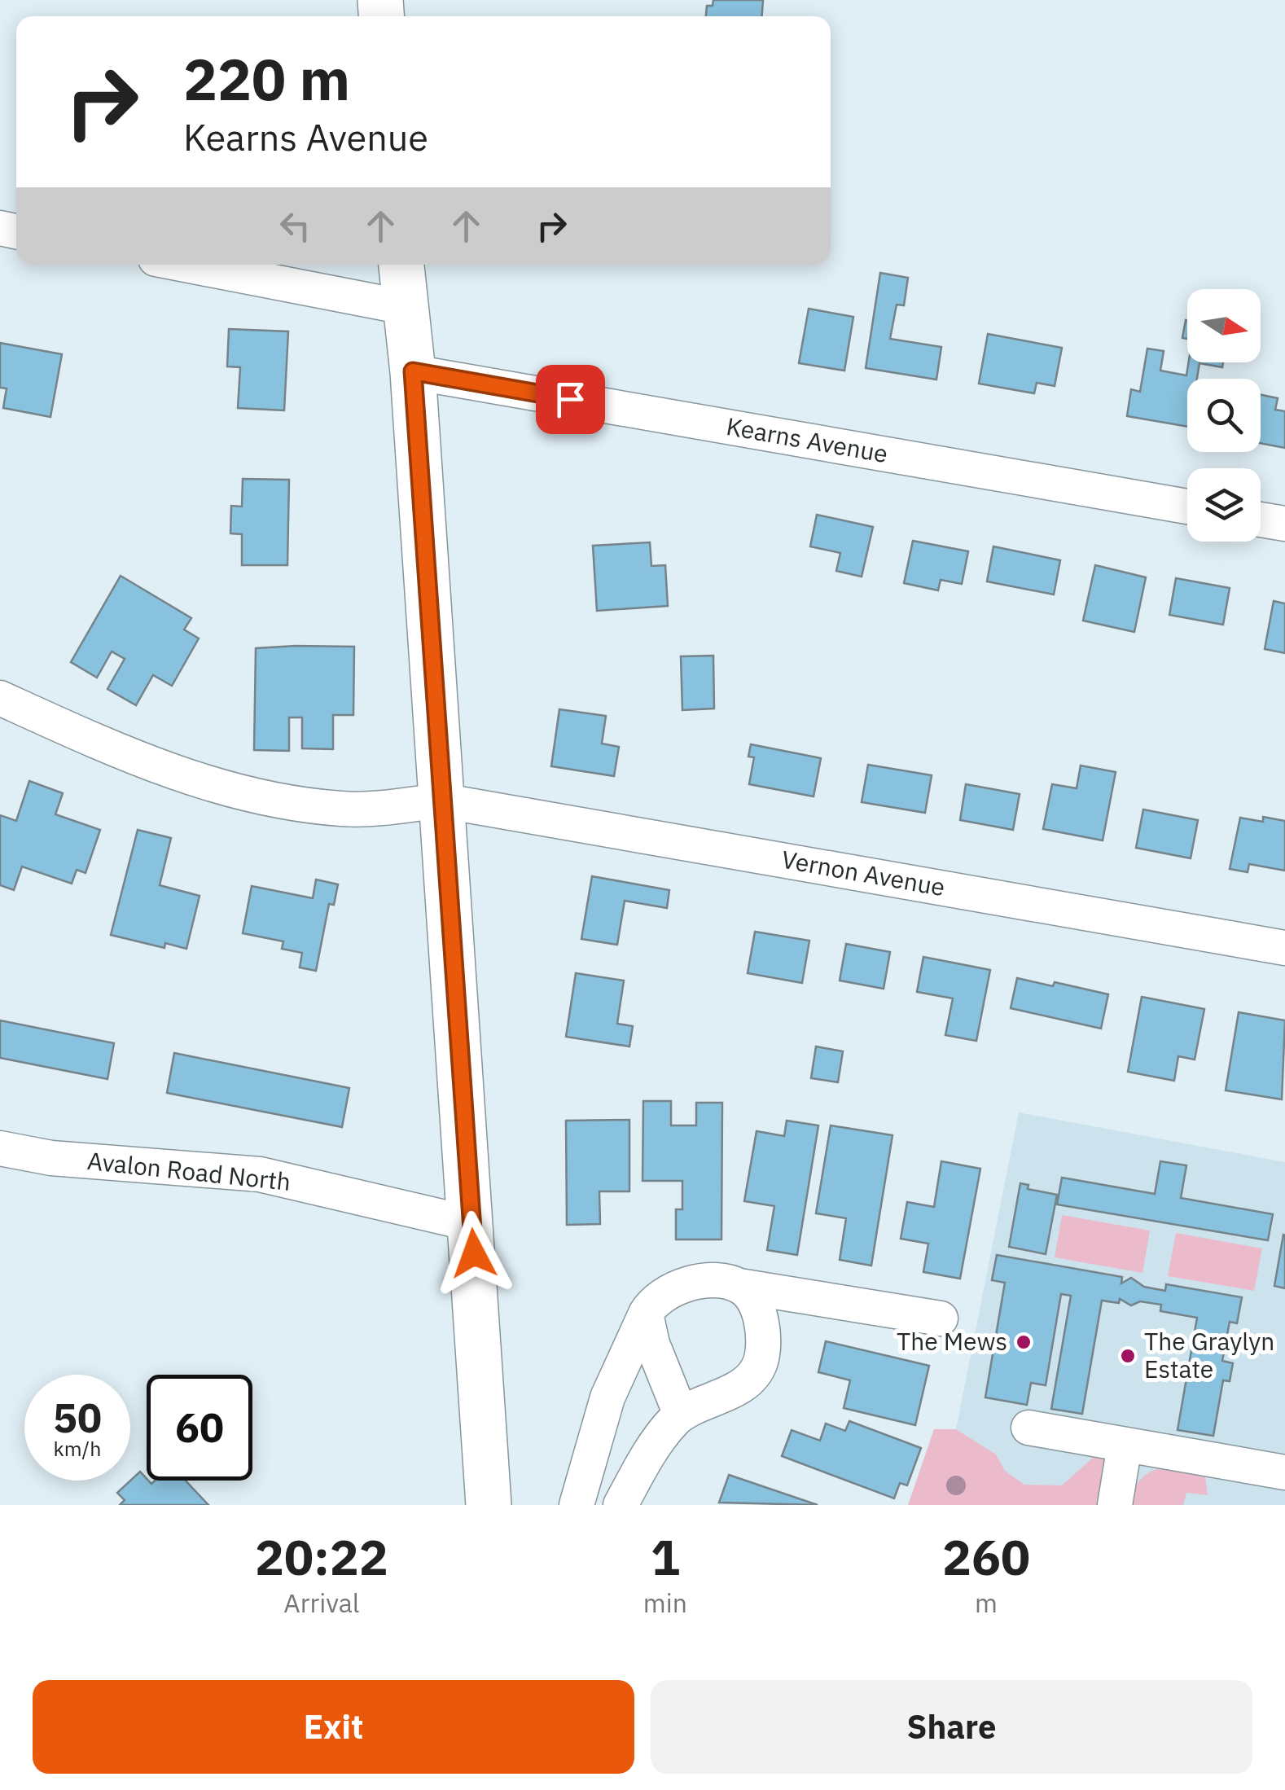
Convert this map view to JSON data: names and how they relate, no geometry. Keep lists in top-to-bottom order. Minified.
{"streets":{"street":["Kearns Avenue","Vernon Avenue","Avalon Road North"]},"places":["The Mews","The Graylyn Estate"],"north":"right","page":{"turn":["220 m","Kearns Avenue"],"speed":"50 km/h","limit":"60","eta":["20:22","Arrival","1","min","260","m"],"buttons":["Exit","Share"]}}
